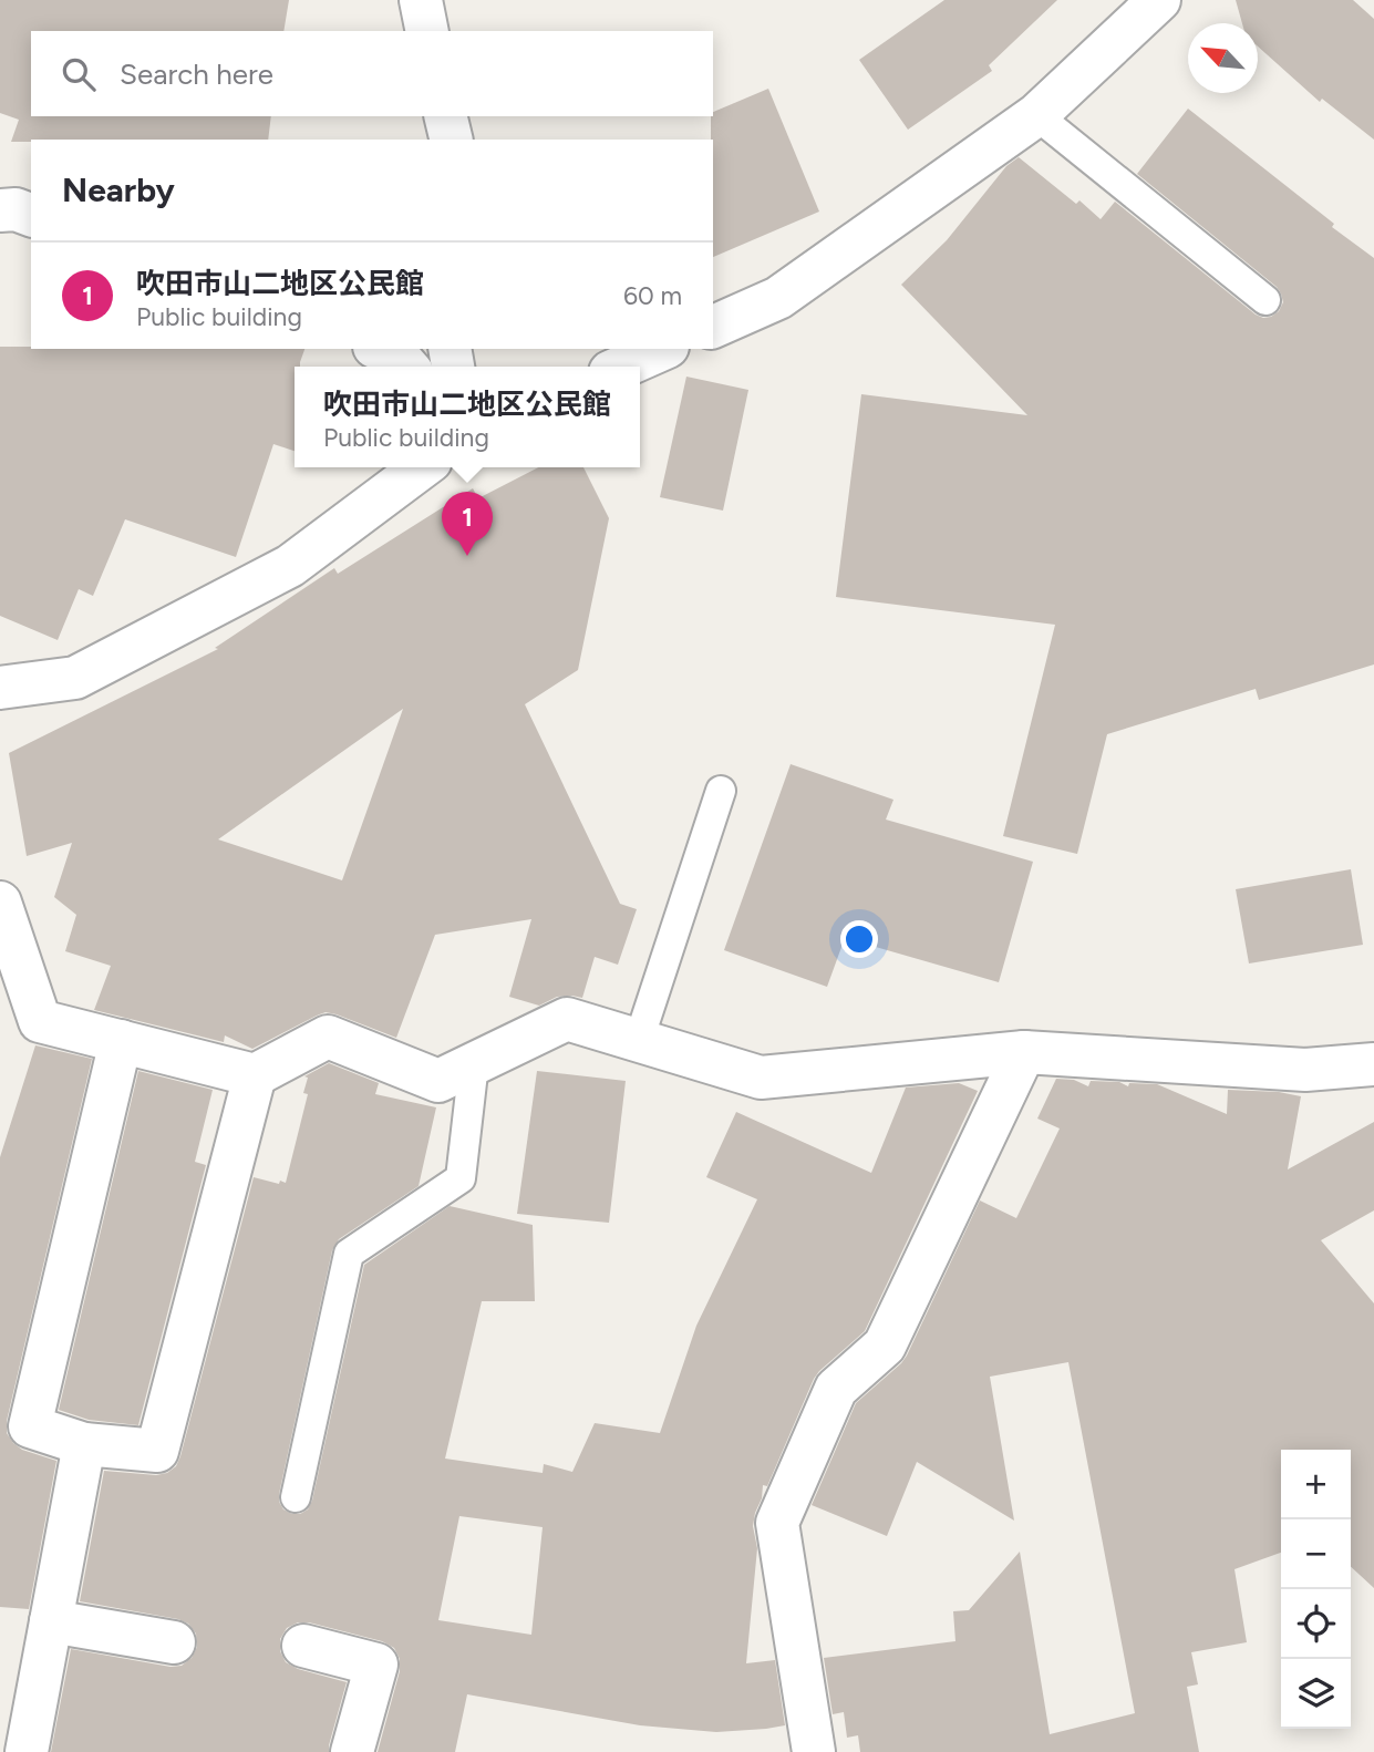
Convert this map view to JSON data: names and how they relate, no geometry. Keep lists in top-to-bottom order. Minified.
{"north":"top left","page":{"search":"Search here","heading":"Nearby","list":[{"mark":"1","name":"吹田市山二地区公民館","note":"Public building","value":"60 m"}],"popup":["吹田市山二地区公民館","Public building"],"pins":"1","map_buttons":["+","−"]}}
